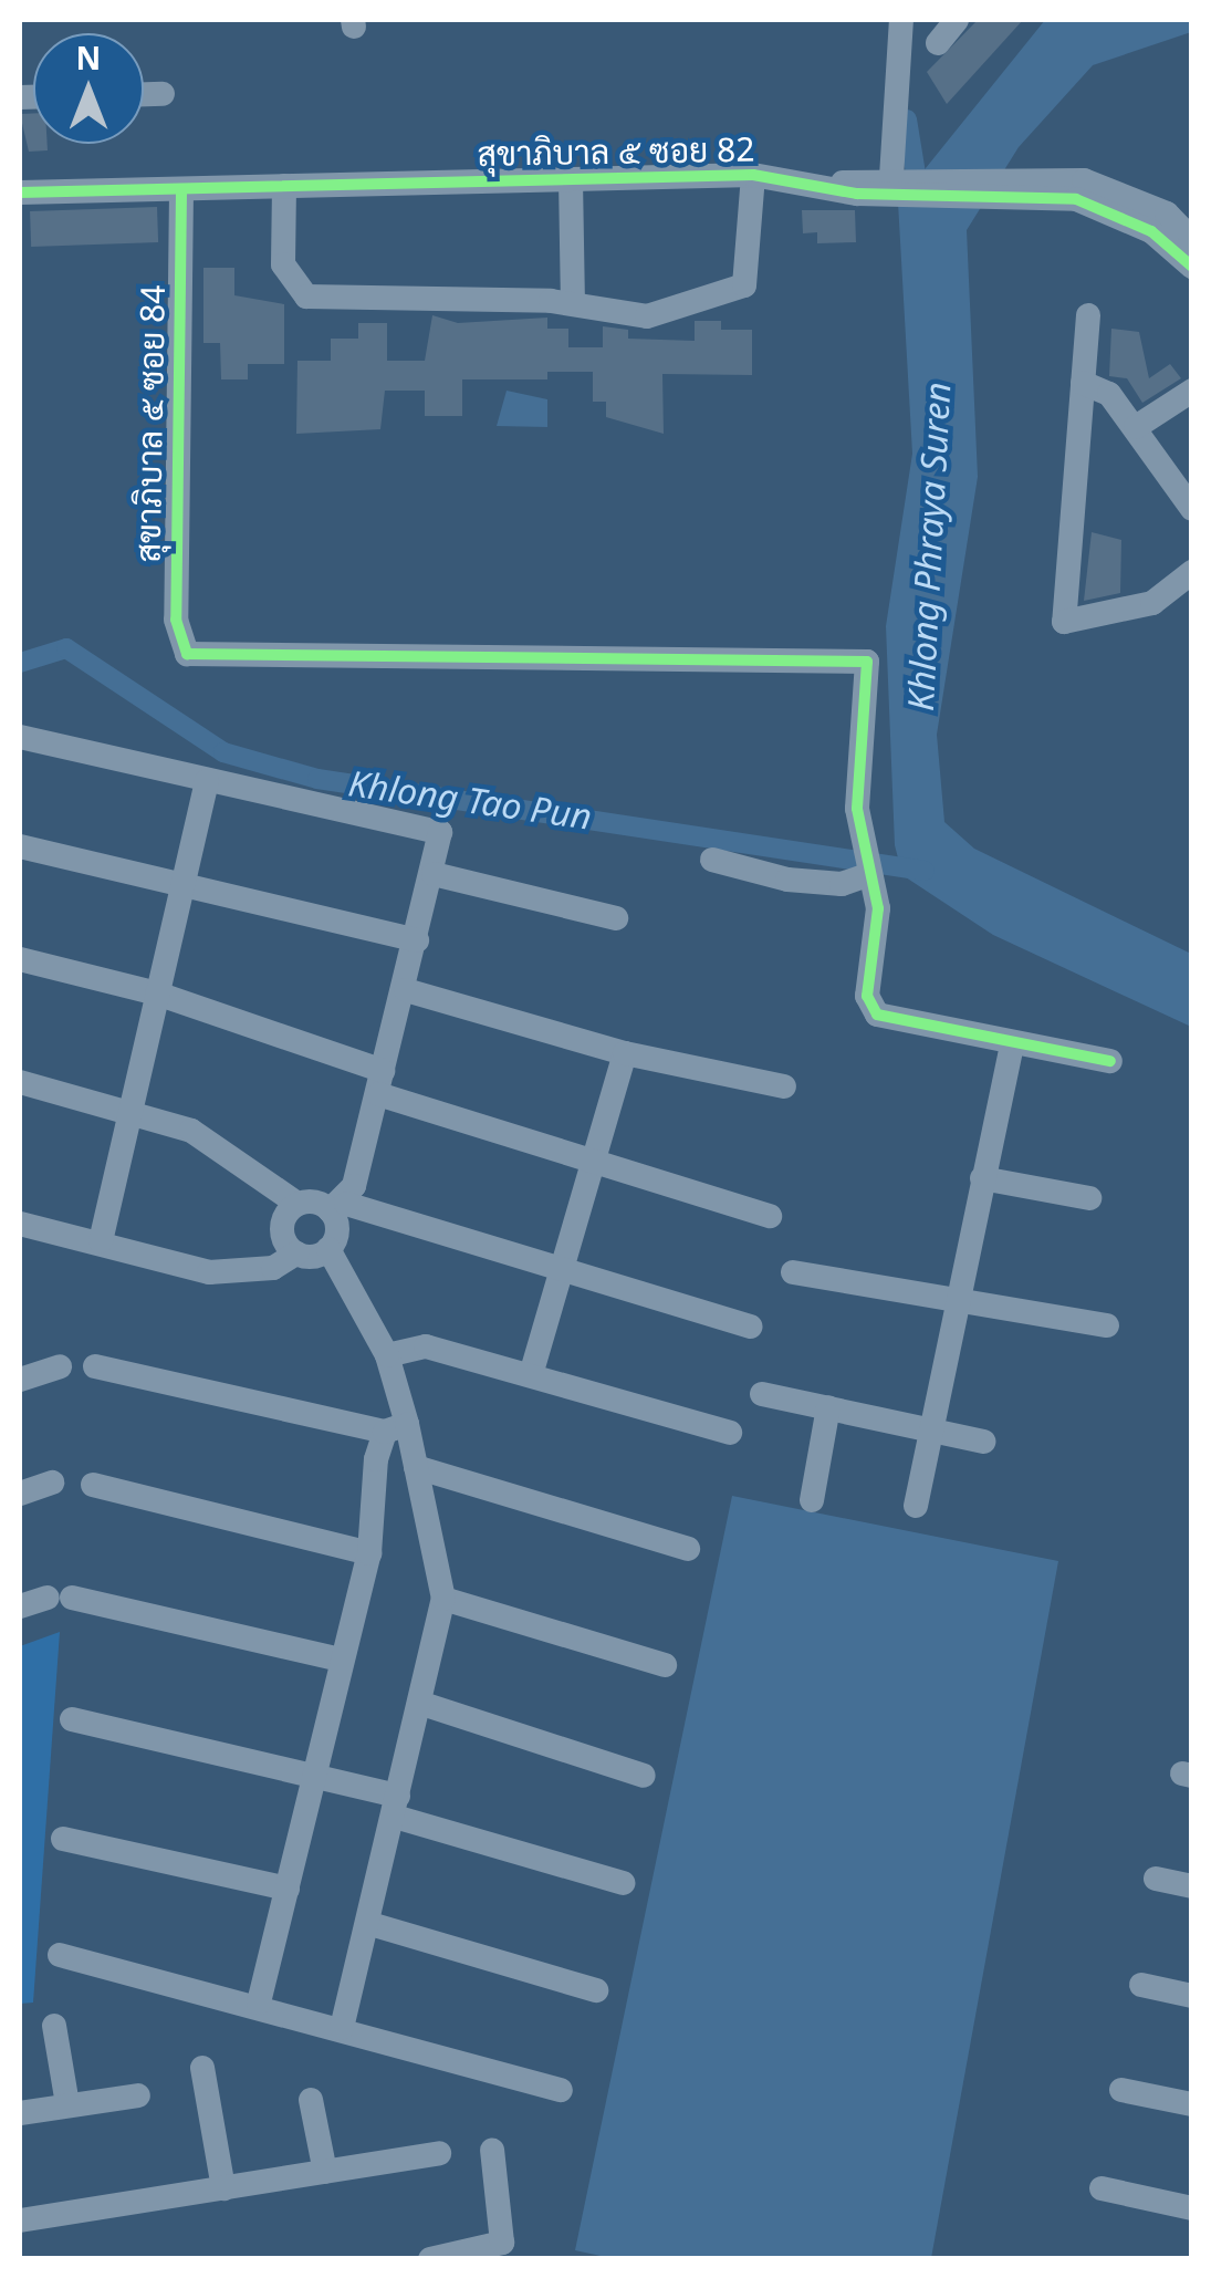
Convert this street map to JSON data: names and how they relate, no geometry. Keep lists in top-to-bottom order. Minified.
{"streets":{"street":["สุขาภิบาล ๕ ซอย 82","สุขาภิบาล ๕ ซอย 84"]},"crossings":[["สุขาภิบาล ๕ ซอย 82","สุขาภิบาล ๕ ซอย 84"]],"water":["Khlong Phraya Suren","Khlong Tao Pun"],"north":"top"}
